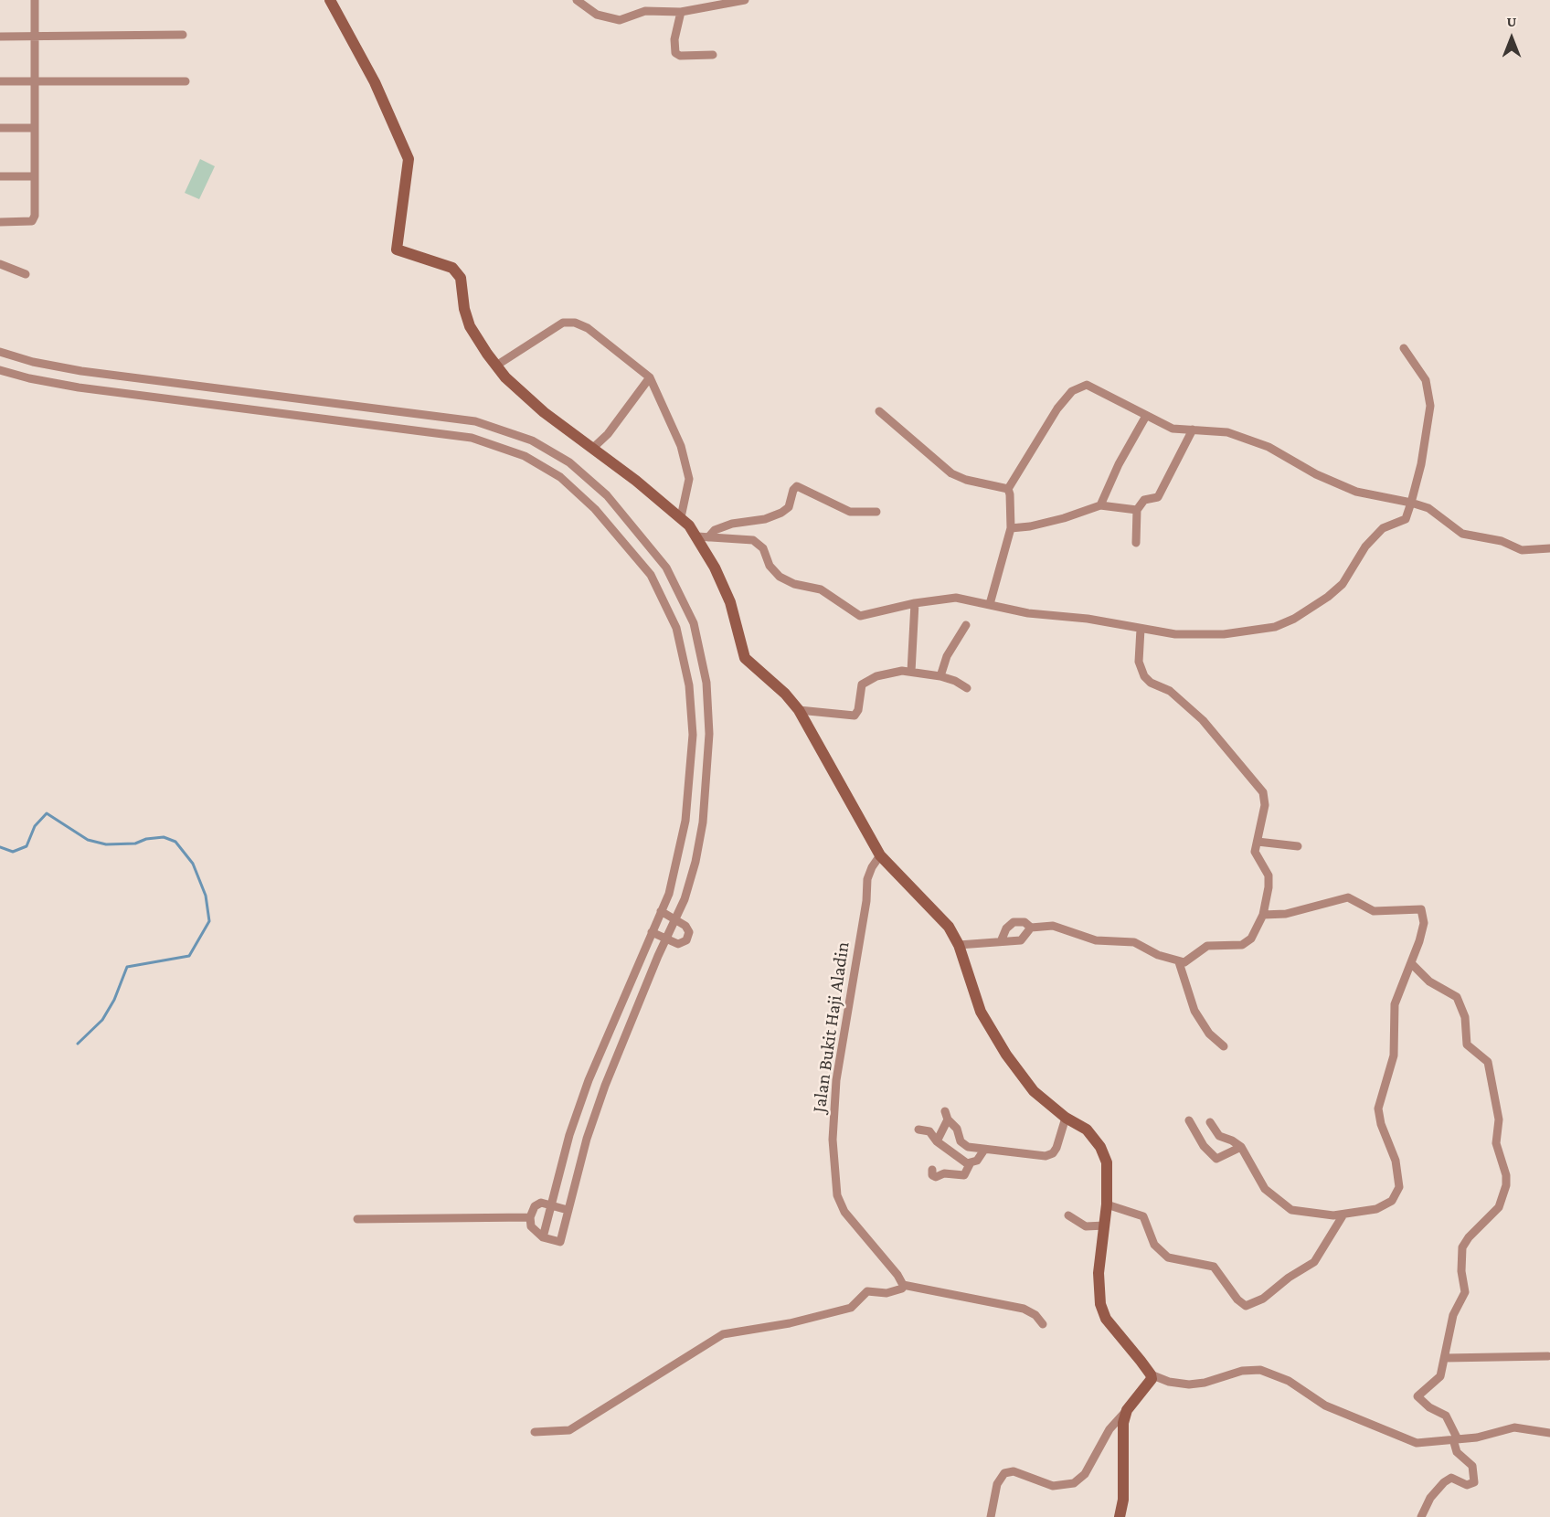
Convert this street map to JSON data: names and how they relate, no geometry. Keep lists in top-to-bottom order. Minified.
{"streets":{"street":["Jalan Bukit Haji Aladin"]},"north":"top"}
